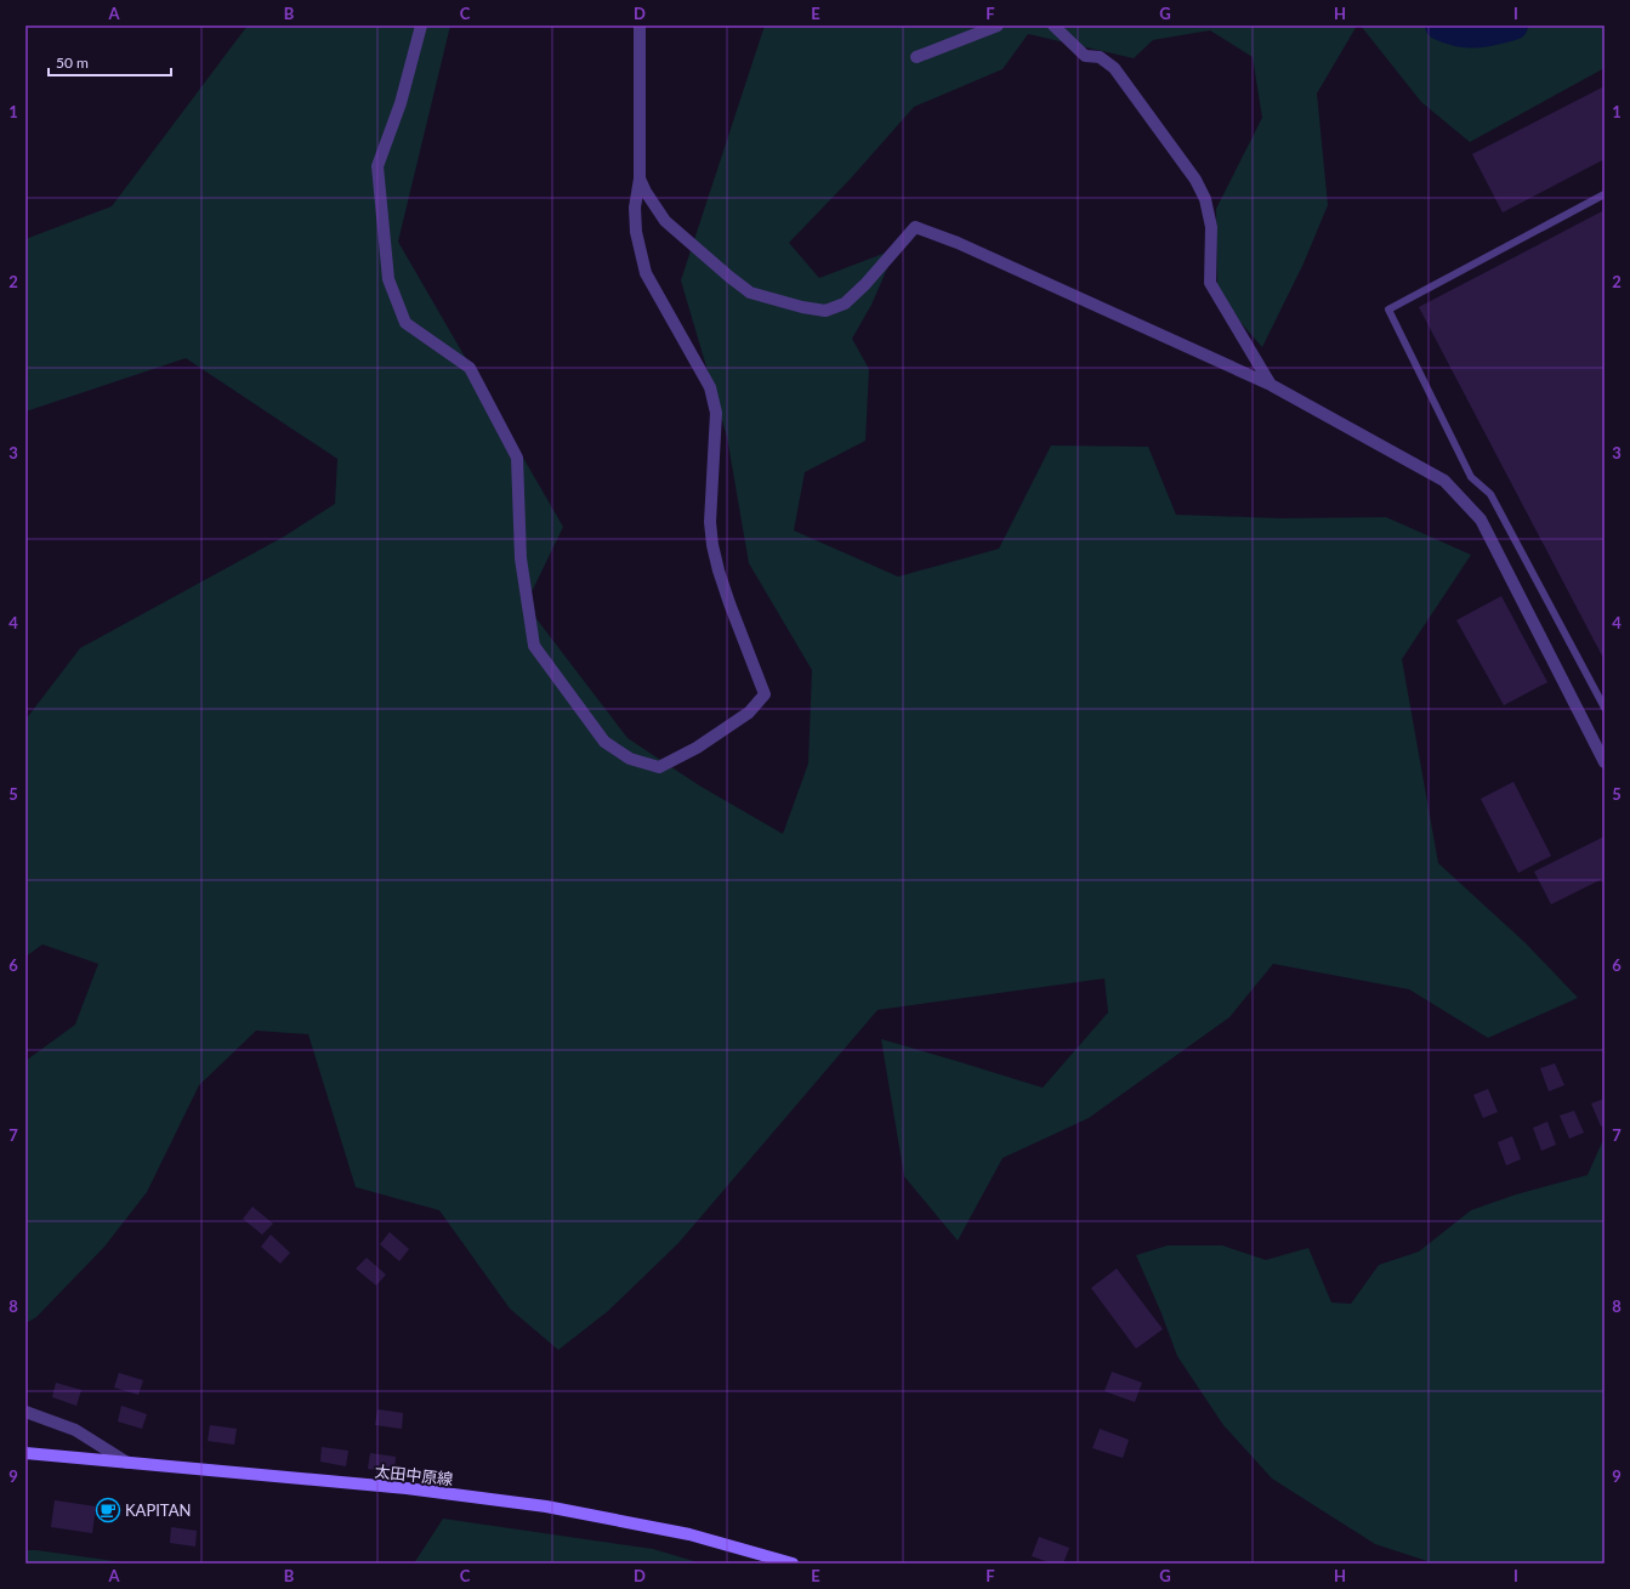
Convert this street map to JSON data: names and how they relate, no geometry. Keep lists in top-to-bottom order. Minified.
{"streets":{"main road":["太田中原線"]},"places":{"cafe":["KAPITAN"]},"scale_bar":"50 m","grid":{"columns":["A","B","C","D","E","F","G","H","I"],"rows":["1","2","3","4","5","6","7","8","9"]}}
